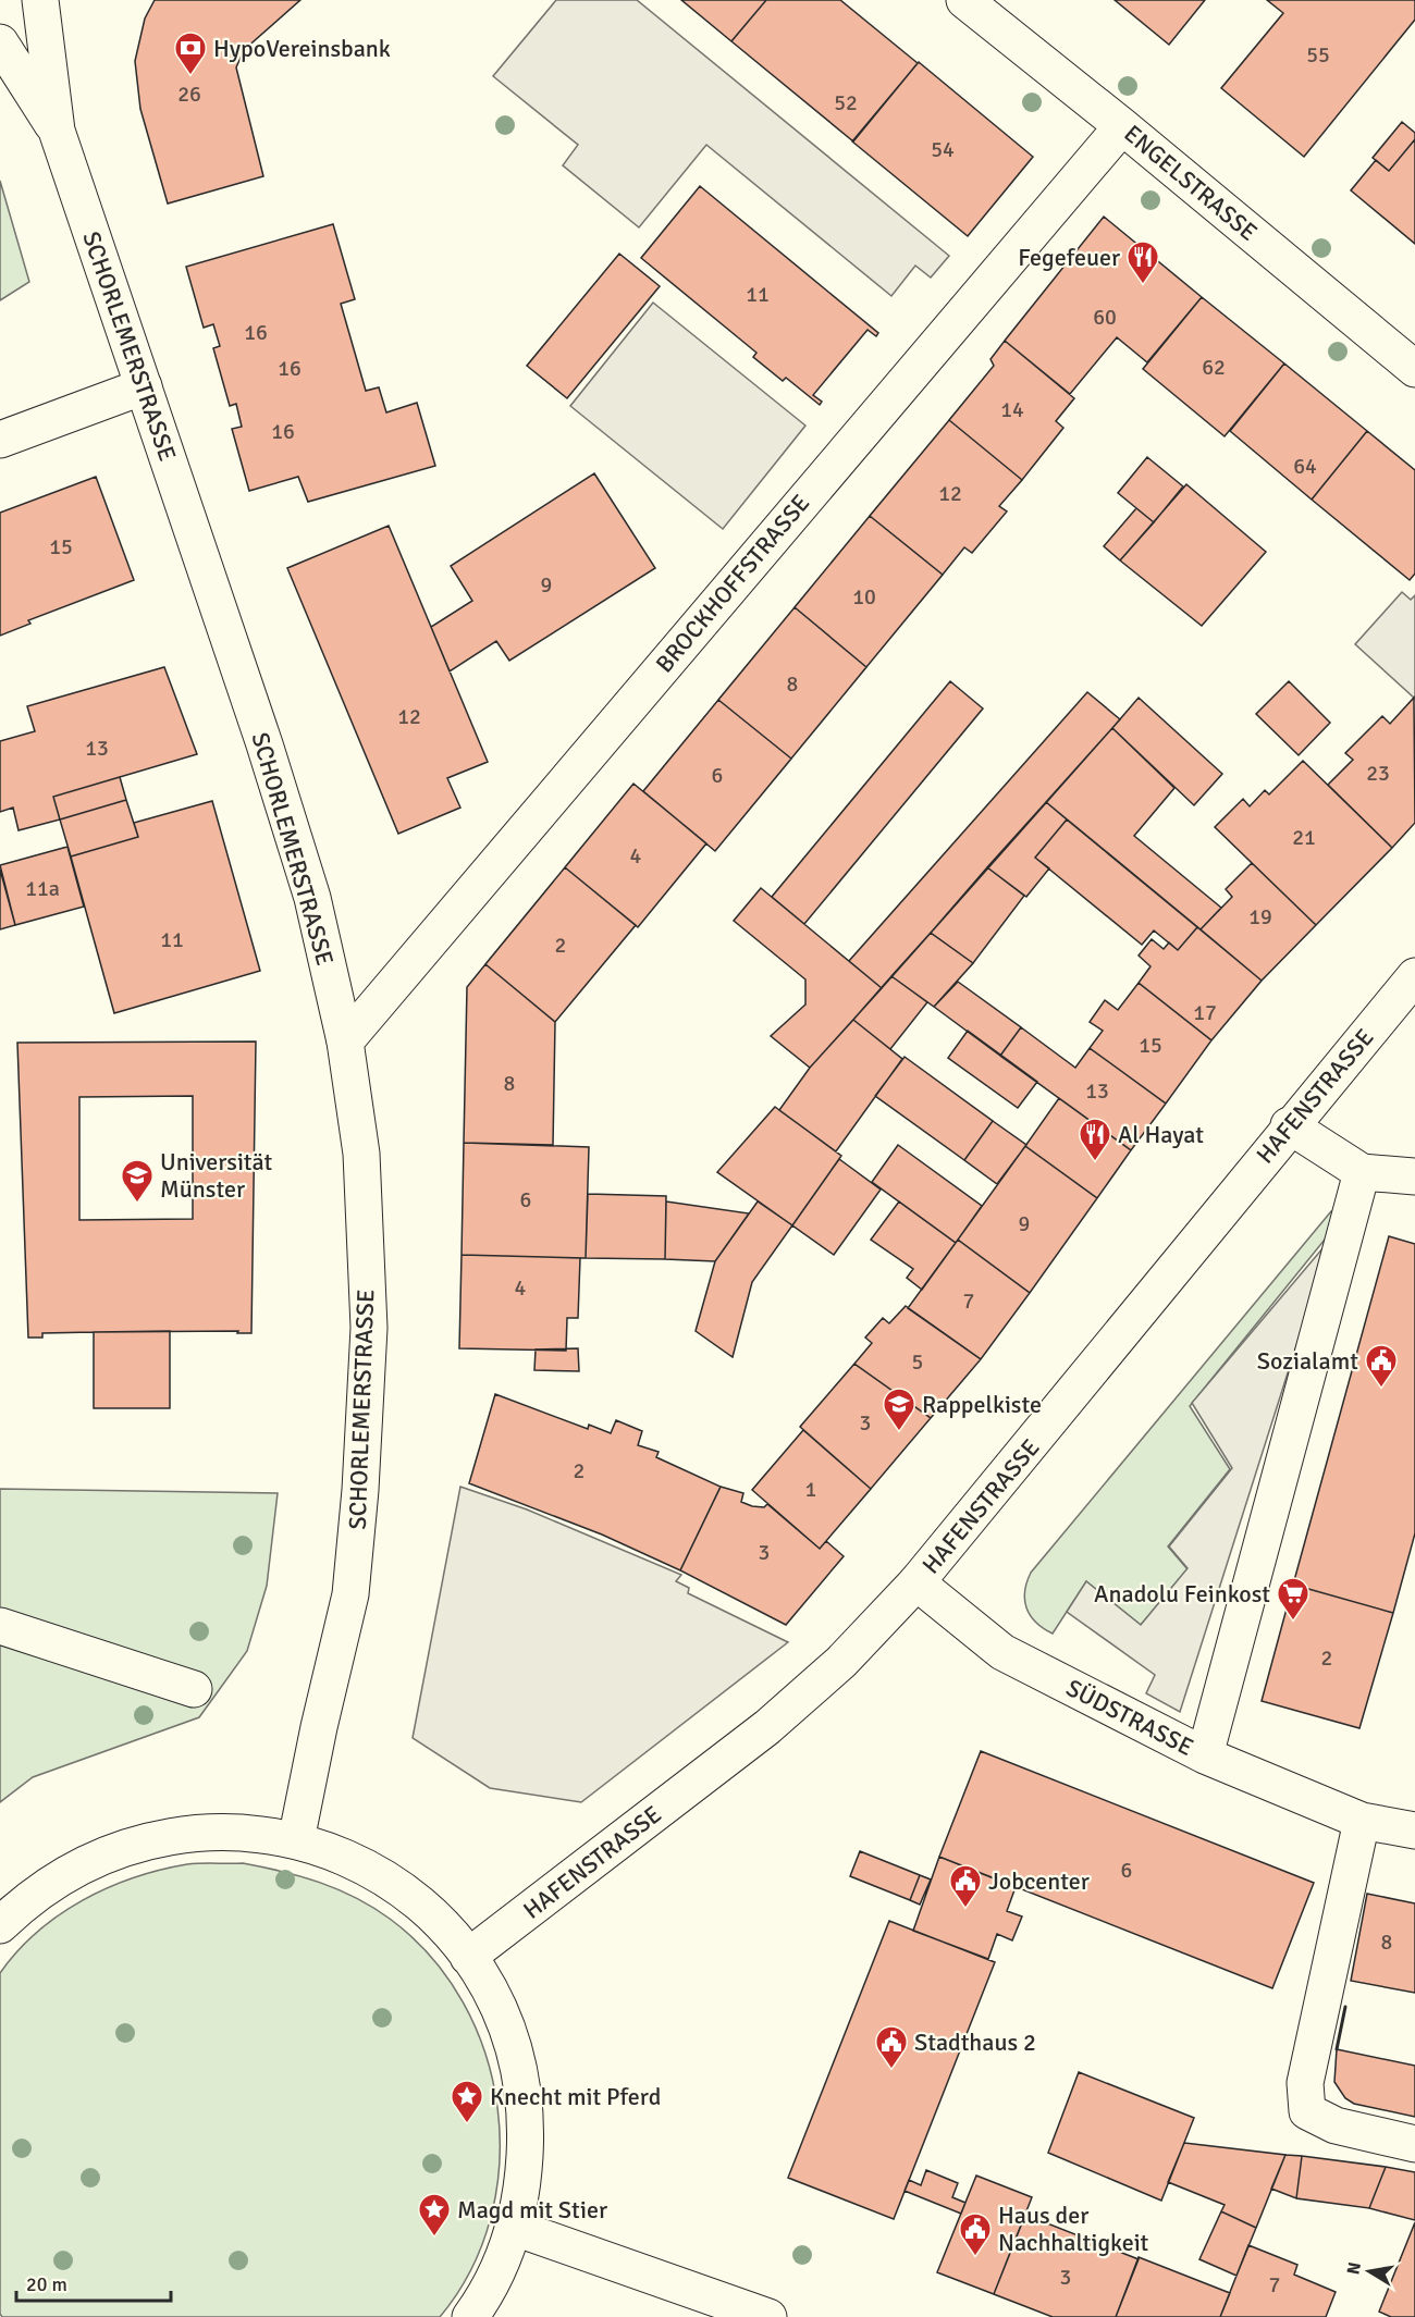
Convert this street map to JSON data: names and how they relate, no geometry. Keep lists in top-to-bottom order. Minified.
{"streets":{"main road":["ENGELSTRASSE","SCHORLEMERSTRASSE","BROCKHOFFSTRASSE","HAFENSTRASSE","SÜDSTRASSE"]},"crossings":[["ENGELSTRASSE","BROCKHOFFSTRASSE"],["SCHORLEMERSTRASSE","BROCKHOFFSTRASSE"],["HAFENSTRASSE","SÜDSTRASSE"]],"places":{"bank":["HypoVereinsbank"],"restaurant":["Fegefeuer","Al Hayat"],"school or university":["Universität Münster","Rappelkiste"],"public building":["Sozialamt","Jobcenter","Stadthaus 2","Haus der Nachhaltigkeit"],"supermarket":["Anadolu Feinkost"],"place":["Knecht mit Pferd","Magd mit Stier"]},"house_numbers":["55","26","52","54","11","60","16","62","16","14","16","64","12","15","9","10","8","12","13","23","6","21","4","11a","19","11","2","17","15","8","13","6","9","4","7","5","3","2","1","3","2","6","8","3","7"],"scale_bar":"20 m","north":"left"}
